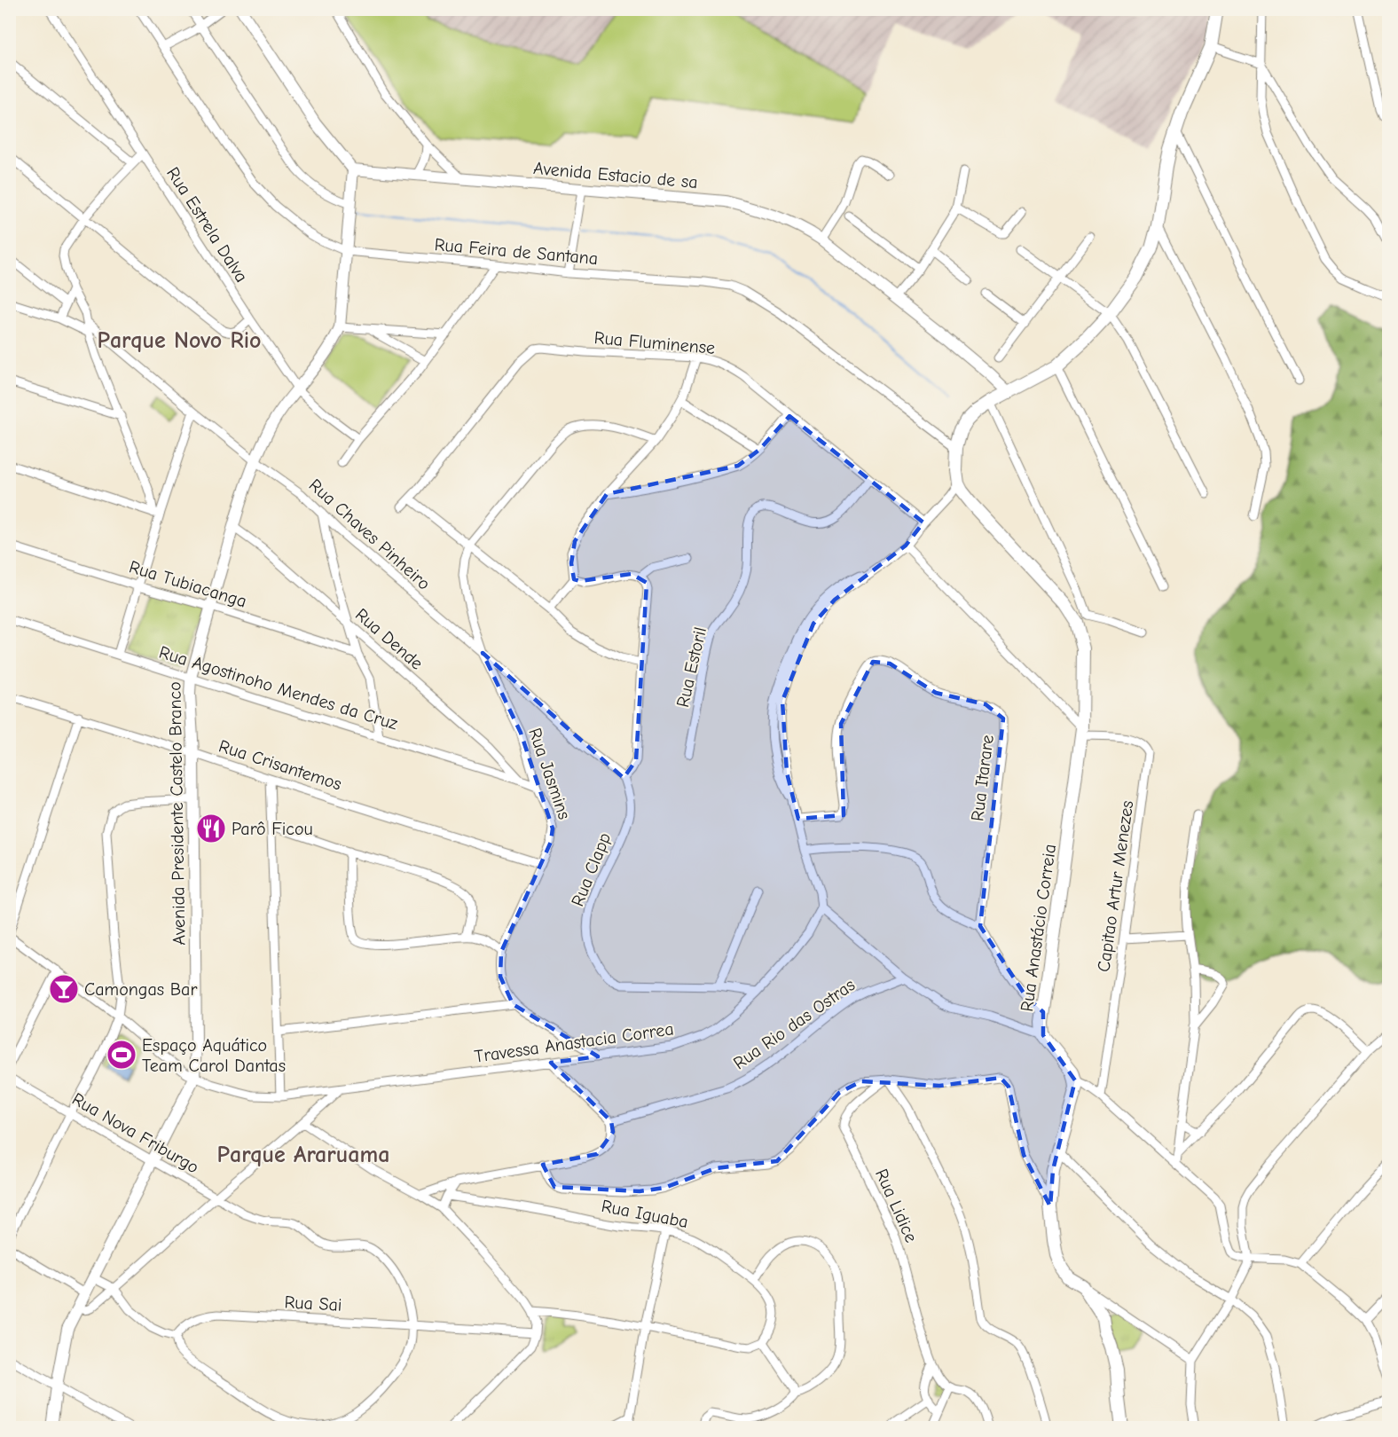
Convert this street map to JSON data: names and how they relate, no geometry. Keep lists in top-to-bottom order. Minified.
{"streets":{"main road":["Rua Anastácio Correia"],"street":["Avenida Estacio de sa","Rua Estrela Dalva","Rua Feira de Santana","Rua Fluminense","Rua Chaves Pinheiro","Rua Tubiacanga","Rua Dende","Rua Estoril","Rua Agostinoho Mendes da Cruz","Rua Crisantemos","Rua Jasmins","Rua Itarare","Avenida Presidente Castelo Branco","Rua Clapp","Capitao Artur Menezes","Rua Rio das Ostras","Travessa Anastacia Correa","Rua Nova Friburgo","Rua Lidice","Rua Iguaba","Rua Sai"]},"crossings":[["Avenida Estacio de sa","Avenida Presidente Castelo Branco"],["Rua Estrela Dalva","Avenida Presidente Castelo Branco"],["Rua Feira de Santana","Avenida Presidente Castelo Branco"],["Rua Fluminense","Rua Estoril"],["Rua Chaves Pinheiro","Rua Jasmins"],["Rua Chaves Pinheiro","Avenida Presidente Castelo Branco"],["Rua Chaves Pinheiro","Rua Clapp"],["Rua Tubiacanga","Avenida Presidente Castelo Branco"],["Rua Dende","Rua Agostinoho Mendes da Cruz"],["Rua Dende","Avenida Presidente Castelo Branco"],["Rua Agostinoho Mendes da Cruz","Rua Jasmins"],["Rua Agostinoho Mendes da Cruz","Avenida Presidente Castelo Branco"],["Rua Crisantemos","Rua Jasmins"],["Rua Crisantemos","Avenida Presidente Castelo Branco"],["Avenida Presidente Castelo Branco","Travessa Anastacia Correa"],["Avenida Presidente Castelo Branco","Rua Nova Friburgo"],["Rua Clapp","Travessa Anastacia Correa"],["Capitao Artur Menezes","Rua Anastácio Correia"],["Rua Nova Friburgo","Rua Sai"]],"districts":["Parque Novo Rio","Parque Araruama"],"places":{"restaurant":["Parô Ficou"],"bar":["Camongas Bar"],"sports":["Espaço Aquático Team Carol Dantas"]}}
